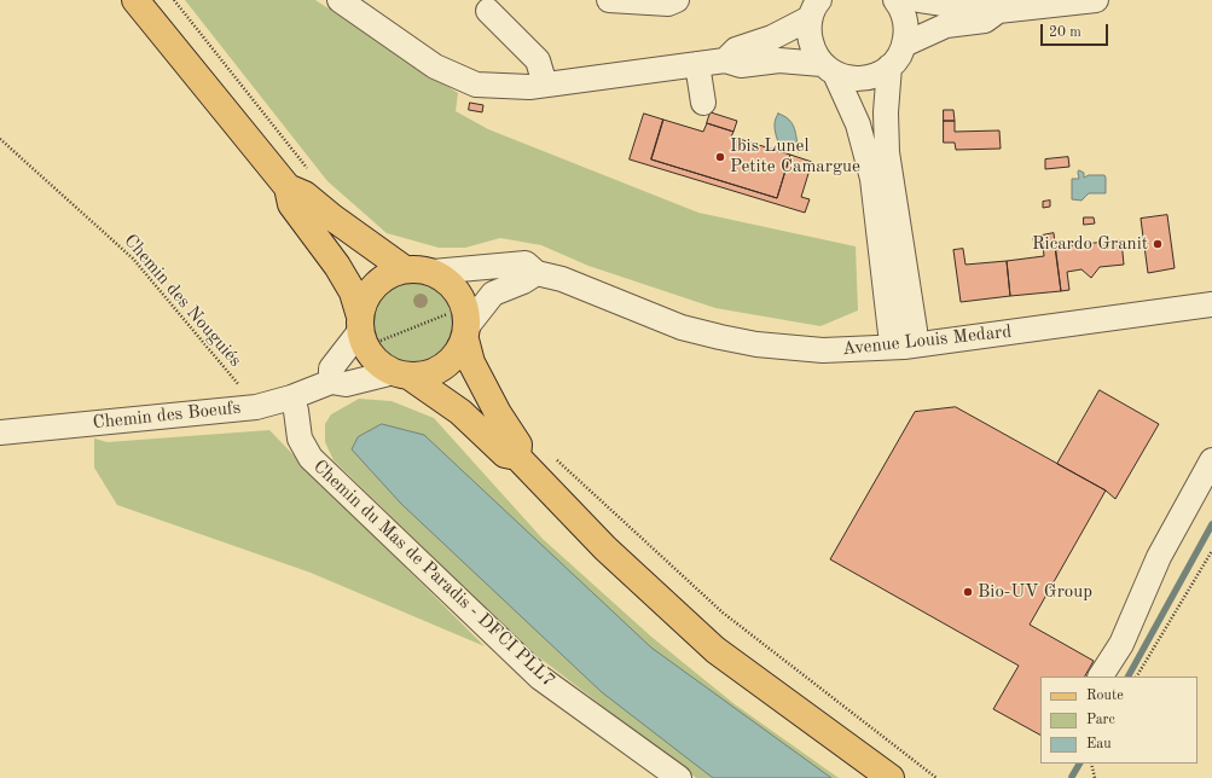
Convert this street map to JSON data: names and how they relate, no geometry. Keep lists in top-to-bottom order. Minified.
{"streets":{"street":["Avenue Louis Medard","Chemin des Boeufs","Chemin du Mas de Paradis - DFCI PLL7"],"path":["Chemin des Nouguiés"]},"crossings":[["Chemin des Nouguiés","Chemin des Boeufs"],["Chemin des Boeufs","Chemin du Mas de Paradis - DFCI PLL7"]],"places":["Ibis Lunel Petite Camargue","Ricardo Granit","Bio-UV Group"],"legend":["Route","Parc","Eau"],"scale_bar":"20 m"}
